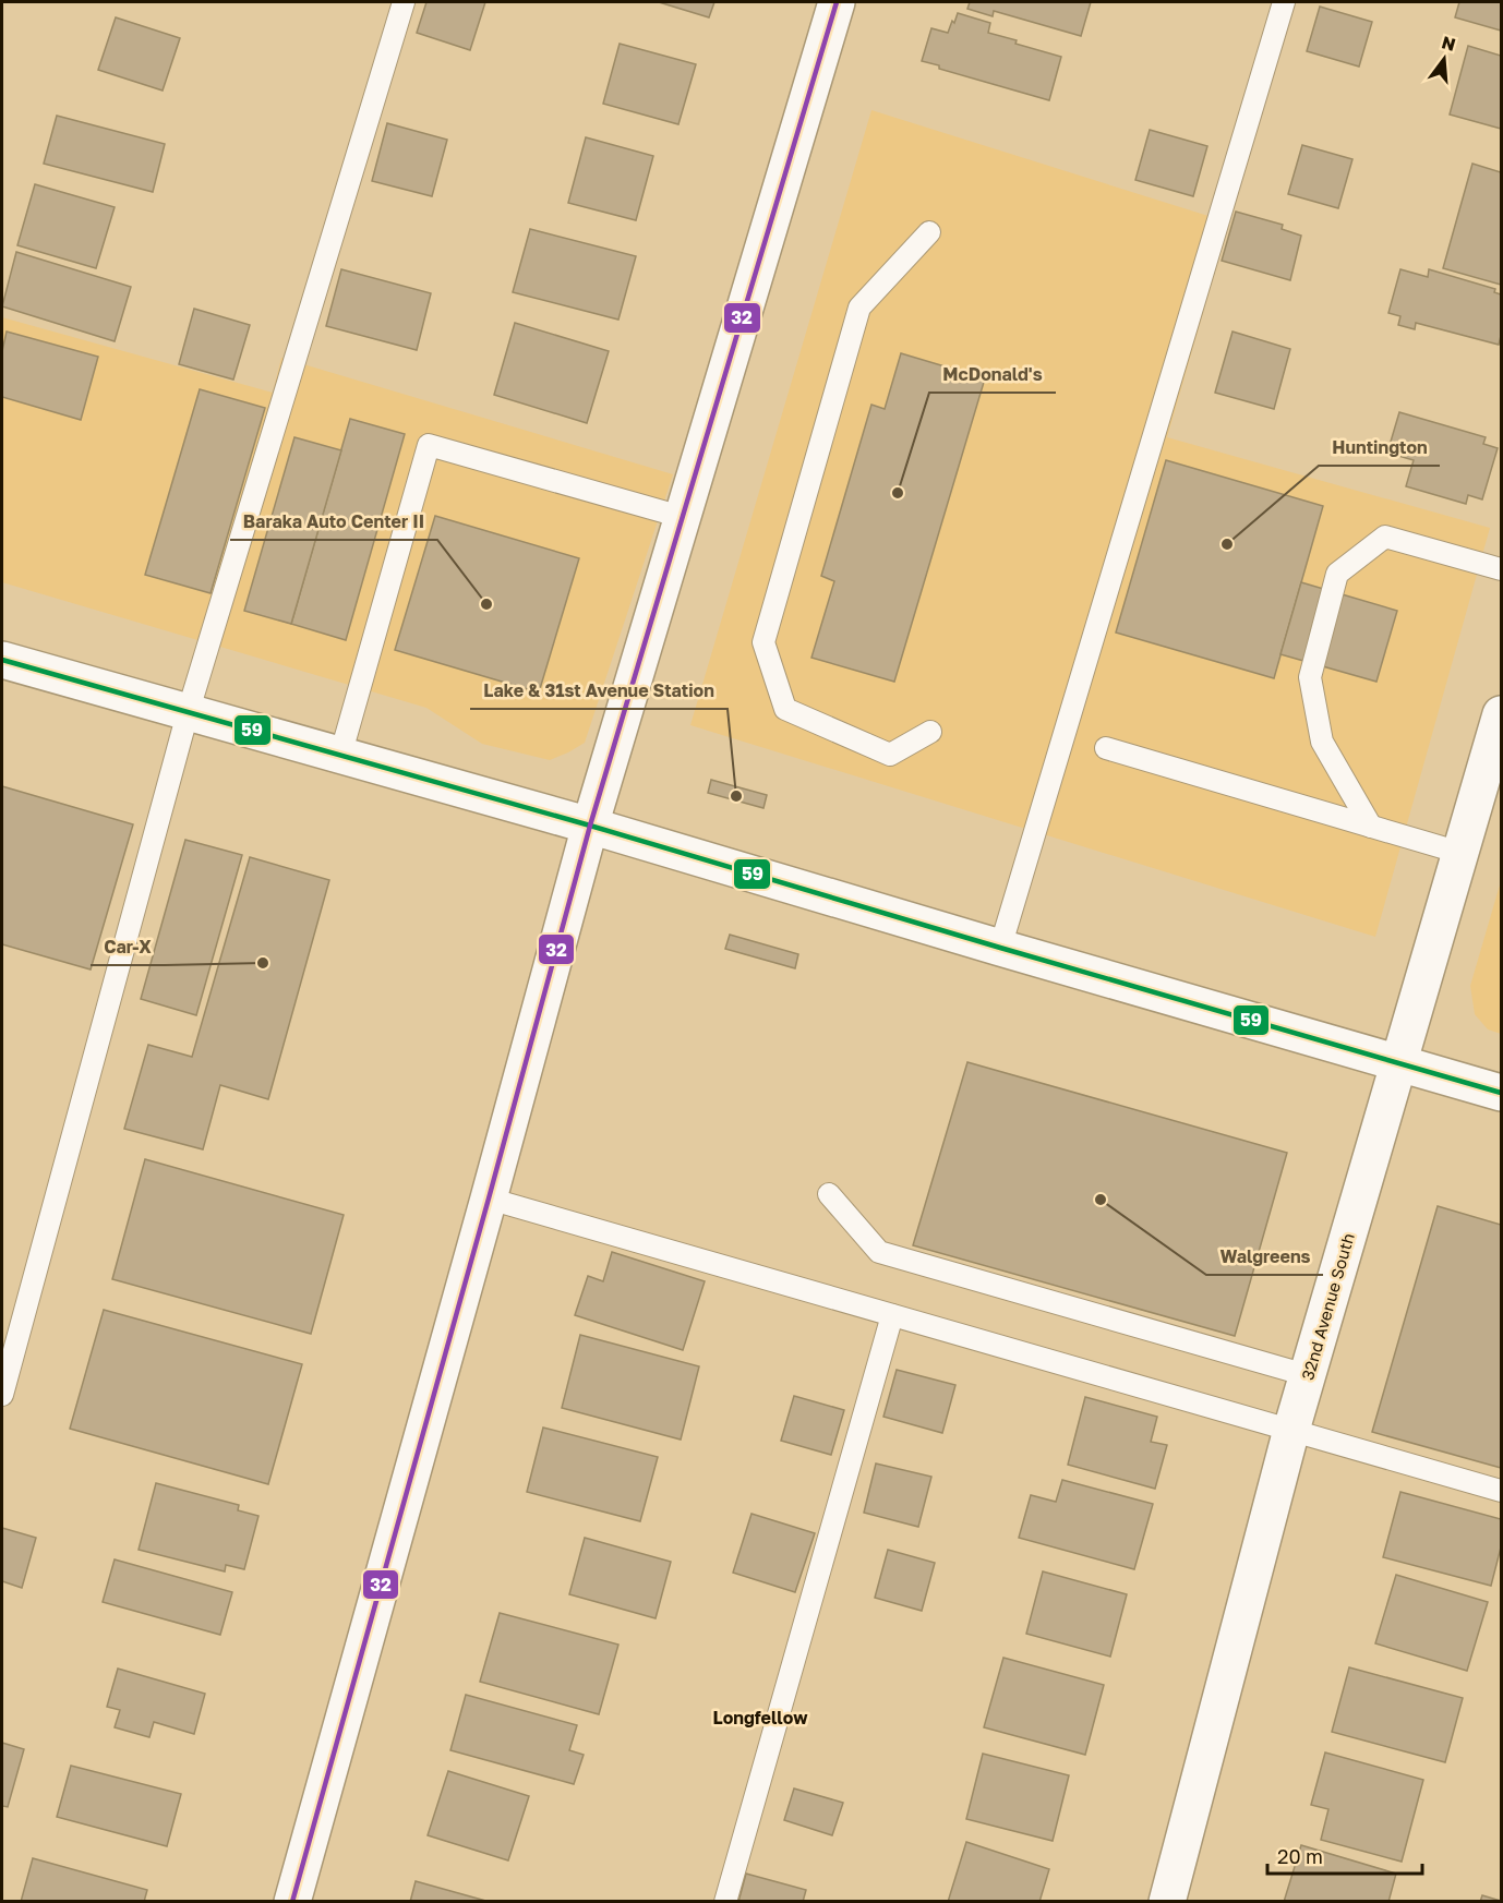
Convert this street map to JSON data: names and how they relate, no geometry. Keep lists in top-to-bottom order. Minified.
{"streets":{"street":["32nd Avenue South"]},"districts":["Longfellow"],"places":["McDonald's","Huntington","Baraka Auto Center II","Lake & 31st Avenue Station","Car-X","Walgreens"],"lines":["transit line 32","transit line 59"],"scale_bar":"20 m","north":"top"}
